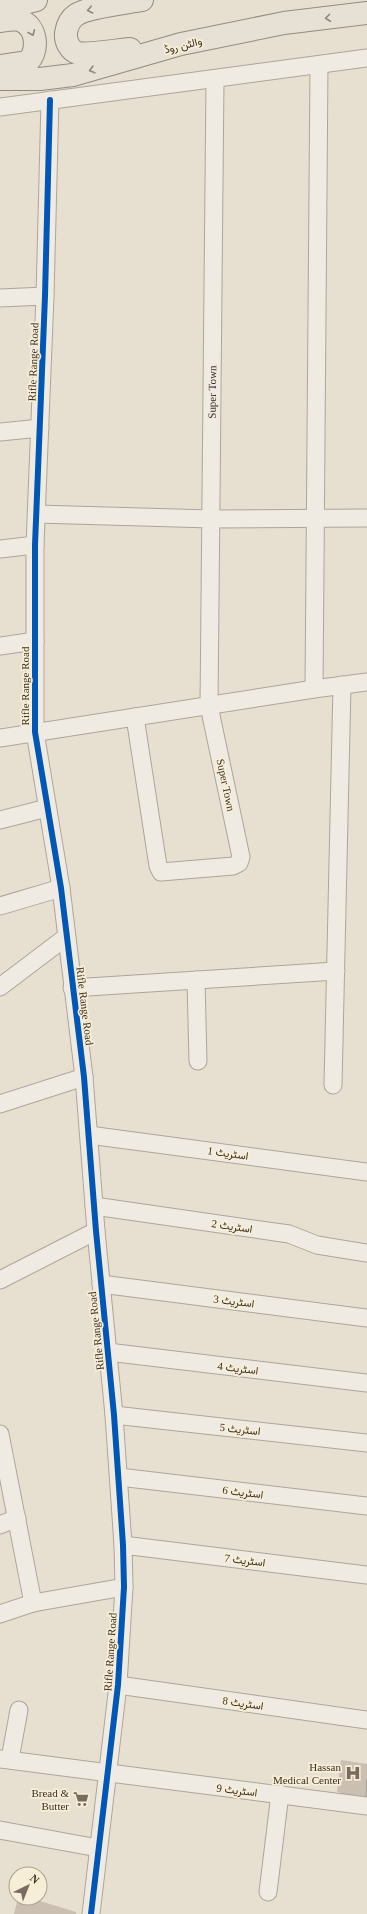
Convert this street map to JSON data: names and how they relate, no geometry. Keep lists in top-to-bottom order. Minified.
{"streets":{"main road":["والٹن روڈ"],"street":["Rifle Range Road","Super Town","اسٹریٹ 1","اسٹریٹ 2","اسٹریٹ 3","اسٹریٹ 4","اسٹریٹ 5","اسٹریٹ 6","اسٹریٹ 7","اسٹریٹ 8","اسٹریٹ 9"]},"crossings":[["Rifle Range Road","اسٹریٹ 1"],["Rifle Range Road","اسٹریٹ 2"],["Rifle Range Road","اسٹریٹ 3"],["Rifle Range Road","اسٹریٹ 4"],["Rifle Range Road","اسٹریٹ 5"],["Rifle Range Road","اسٹریٹ 6"],["Rifle Range Road","اسٹریٹ 7"],["Rifle Range Road","اسٹریٹ 8"],["Rifle Range Road","اسٹریٹ 9"]],"one_way":["والٹن روڈ"],"places":{"hospital":["Hassan Medical Center"],"supermarket":["Bread & Butter"]},"north":"top right"}
